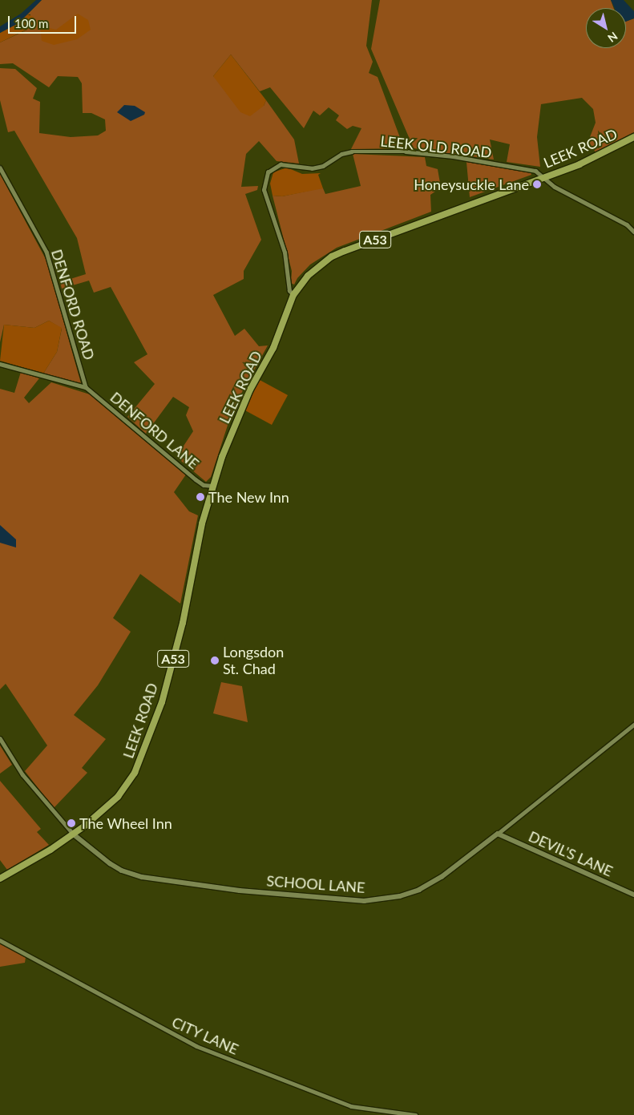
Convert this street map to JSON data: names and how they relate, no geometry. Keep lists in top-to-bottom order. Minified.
{"streets":{"highway":["LEEK ROAD","A53"],"street":["LEEK OLD ROAD","DENFORD ROAD","DENFORD LANE","DEVIL'S LANE","SCHOOL LANE","CITY LANE"]},"crossings":[["LEEK OLD ROAD","LEEK ROAD"],["LEEK ROAD","A53"],["LEEK ROAD","DENFORD LANE"],["LEEK ROAD","SCHOOL LANE"],["A53","SCHOOL LANE"],["DENFORD ROAD","DENFORD LANE"],["DEVIL'S LANE","SCHOOL LANE"]],"places":["Honeysuckle Lane","The New Inn","Longsdon St. Chad","The Wheel Inn"],"scale_bar":"100 m","north":"bottom right"}
